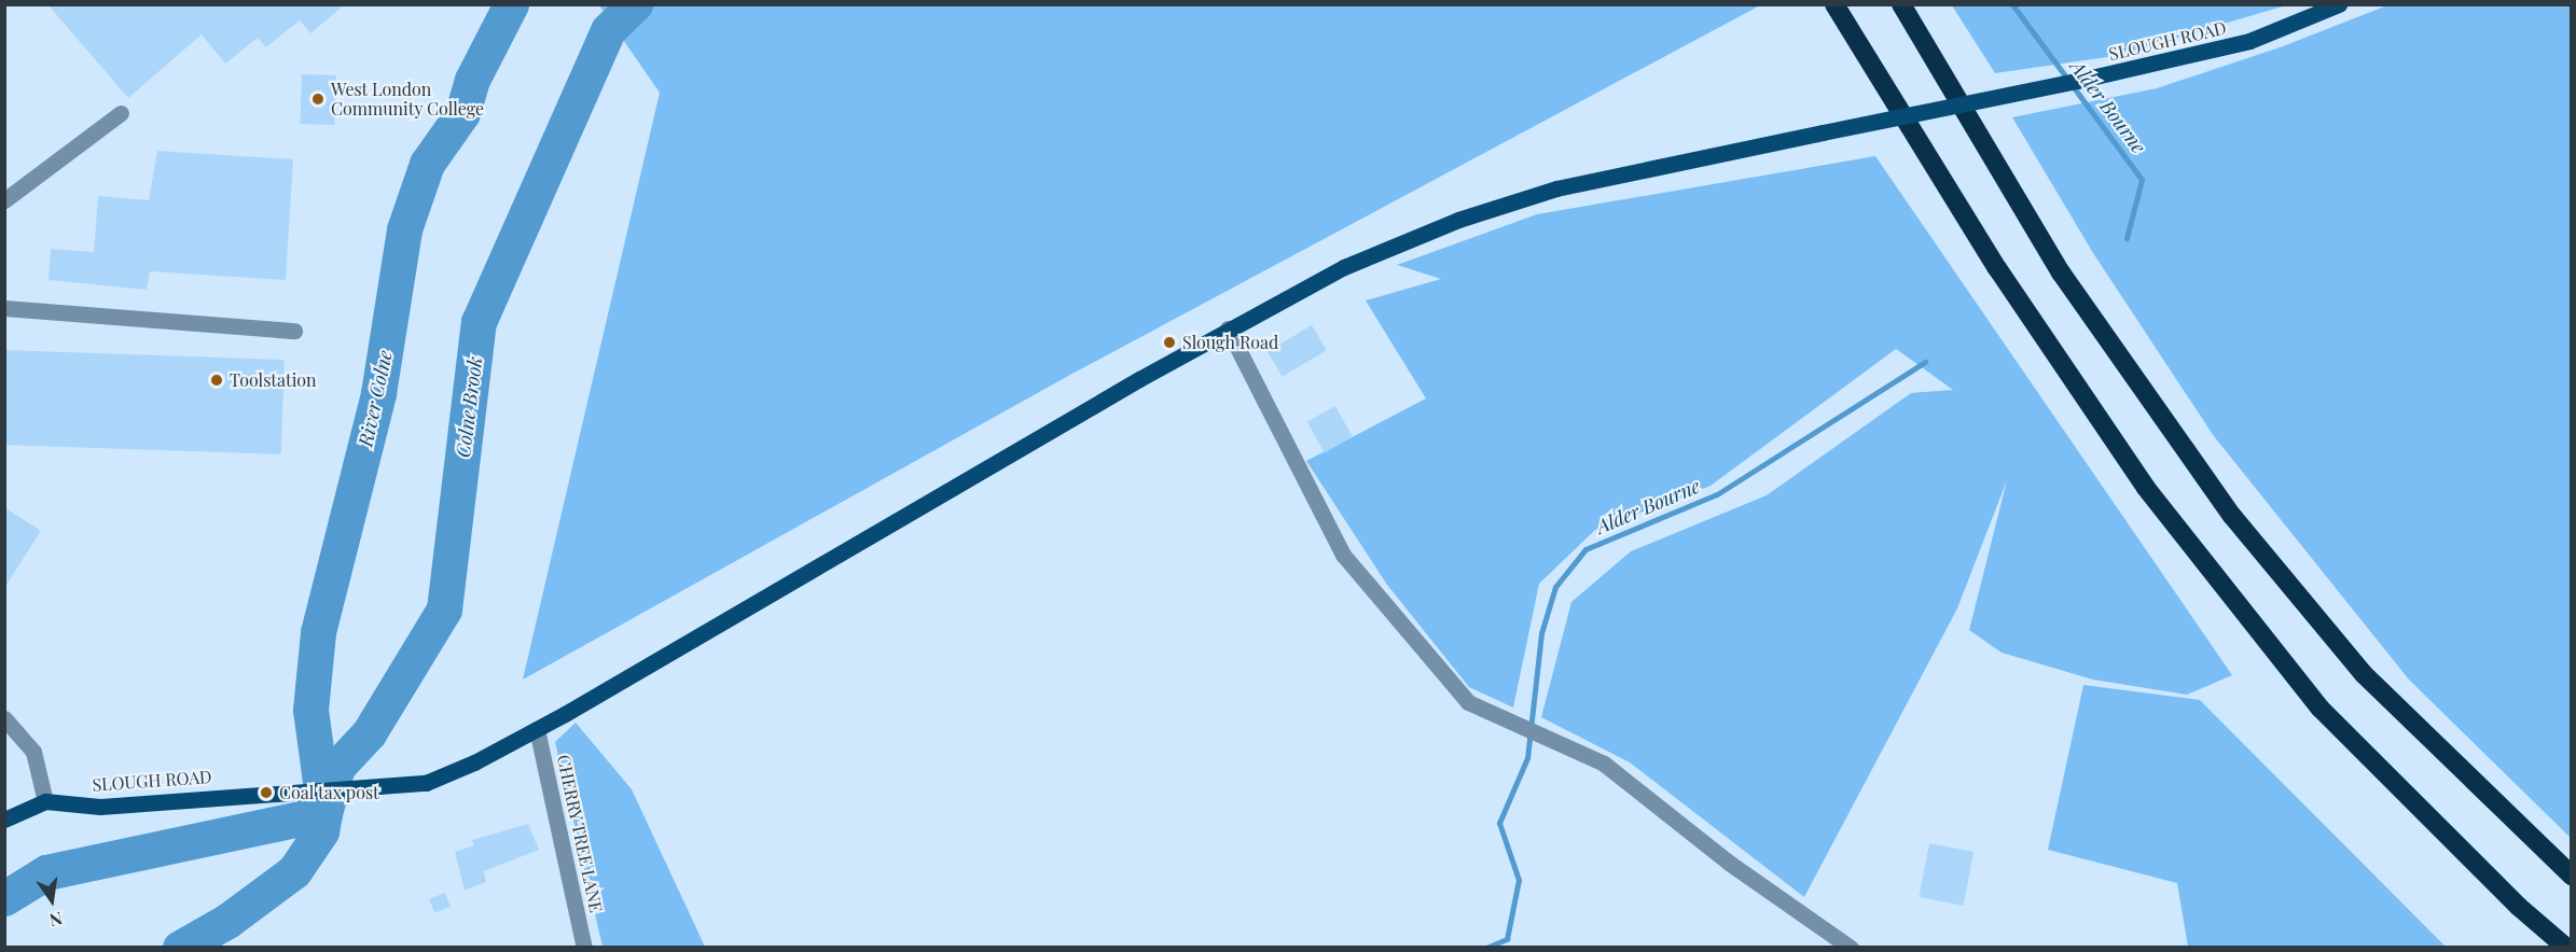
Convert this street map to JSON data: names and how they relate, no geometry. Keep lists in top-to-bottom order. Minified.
{"streets":{"main road":["SLOUGH ROAD"],"street":["CHERRY TREE LANE"]},"crossings":[["SLOUGH ROAD","CHERRY TREE LANE"]],"water":["Alder Bourne","River Colne","Colne Brook"],"places":["West London Community College","Slough Road","Toolstation","Coal tax post"],"north":"bottom"}
